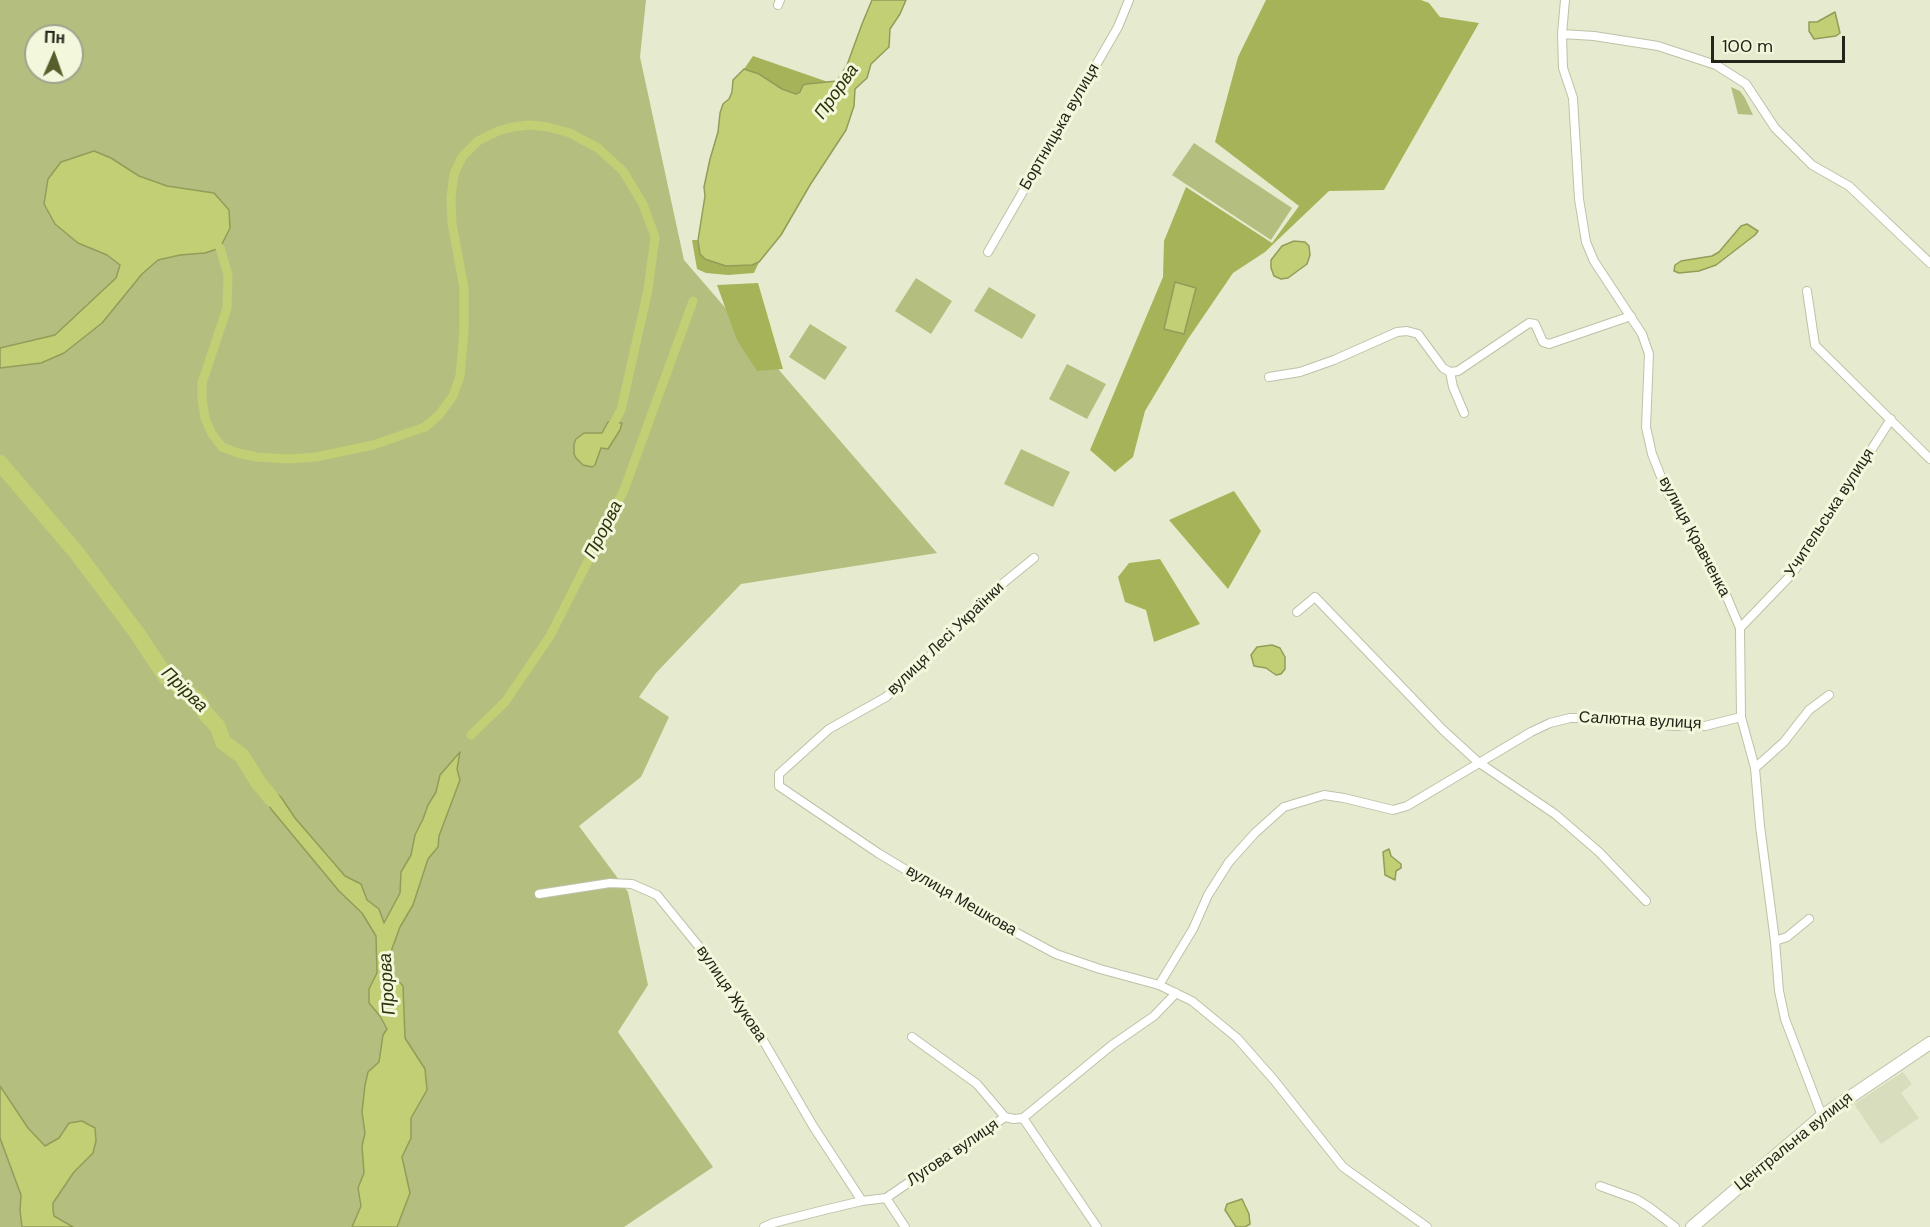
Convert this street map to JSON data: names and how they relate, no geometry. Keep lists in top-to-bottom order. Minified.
{"streets":{"street":["Бортницька вулиця","Учительська вулиця","вулиця Кравченка","вулиця Лесі Українки","Салютна вулиця","вулиця Мешкова","вулиця Жукова","Центральна вулиця","Лугова вулиця"]},"crossings":[["Учительська вулиця","вулиця Кравченка"],["вулиця Кравченка","Салютна вулиця"],["вулиця Кравченка","Центральна вулиця"],["вулиця Лесі Українки","вулиця Мешкова"],["Салютна вулиця","вулиця Мешкова"],["вулиця Жукова","Лугова вулиця"]],"water":["Прорва","Прірва"],"scale_bar":"100 m","north":"top"}
